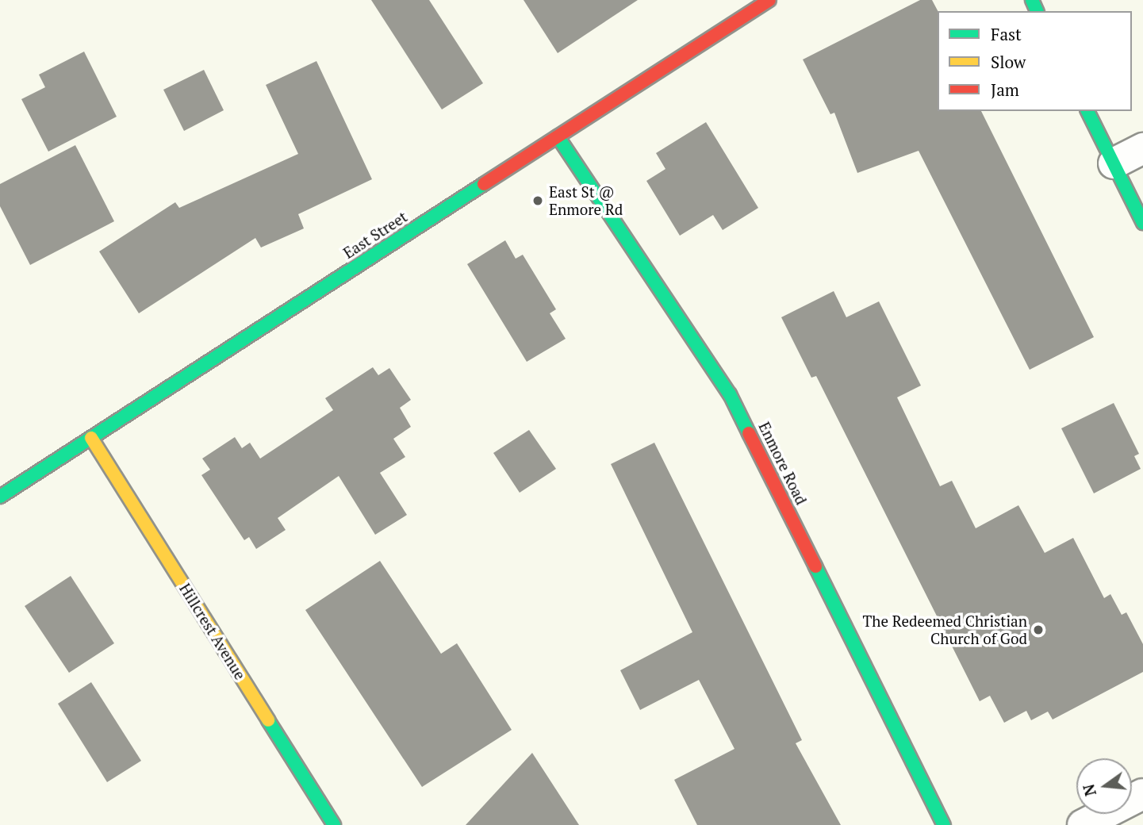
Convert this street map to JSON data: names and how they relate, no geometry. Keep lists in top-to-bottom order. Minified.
{"streets":{"street":["East Street","Enmore Road","Hillcrest Avenue"]},"crossings":[["East Street","Enmore Road"],["East Street","Hillcrest Avenue"]],"places":["East St @ Enmore Rd","The Redeemed Christian Church of God"],"legend":["Fast","Slow","Jam"],"north":"left"}
